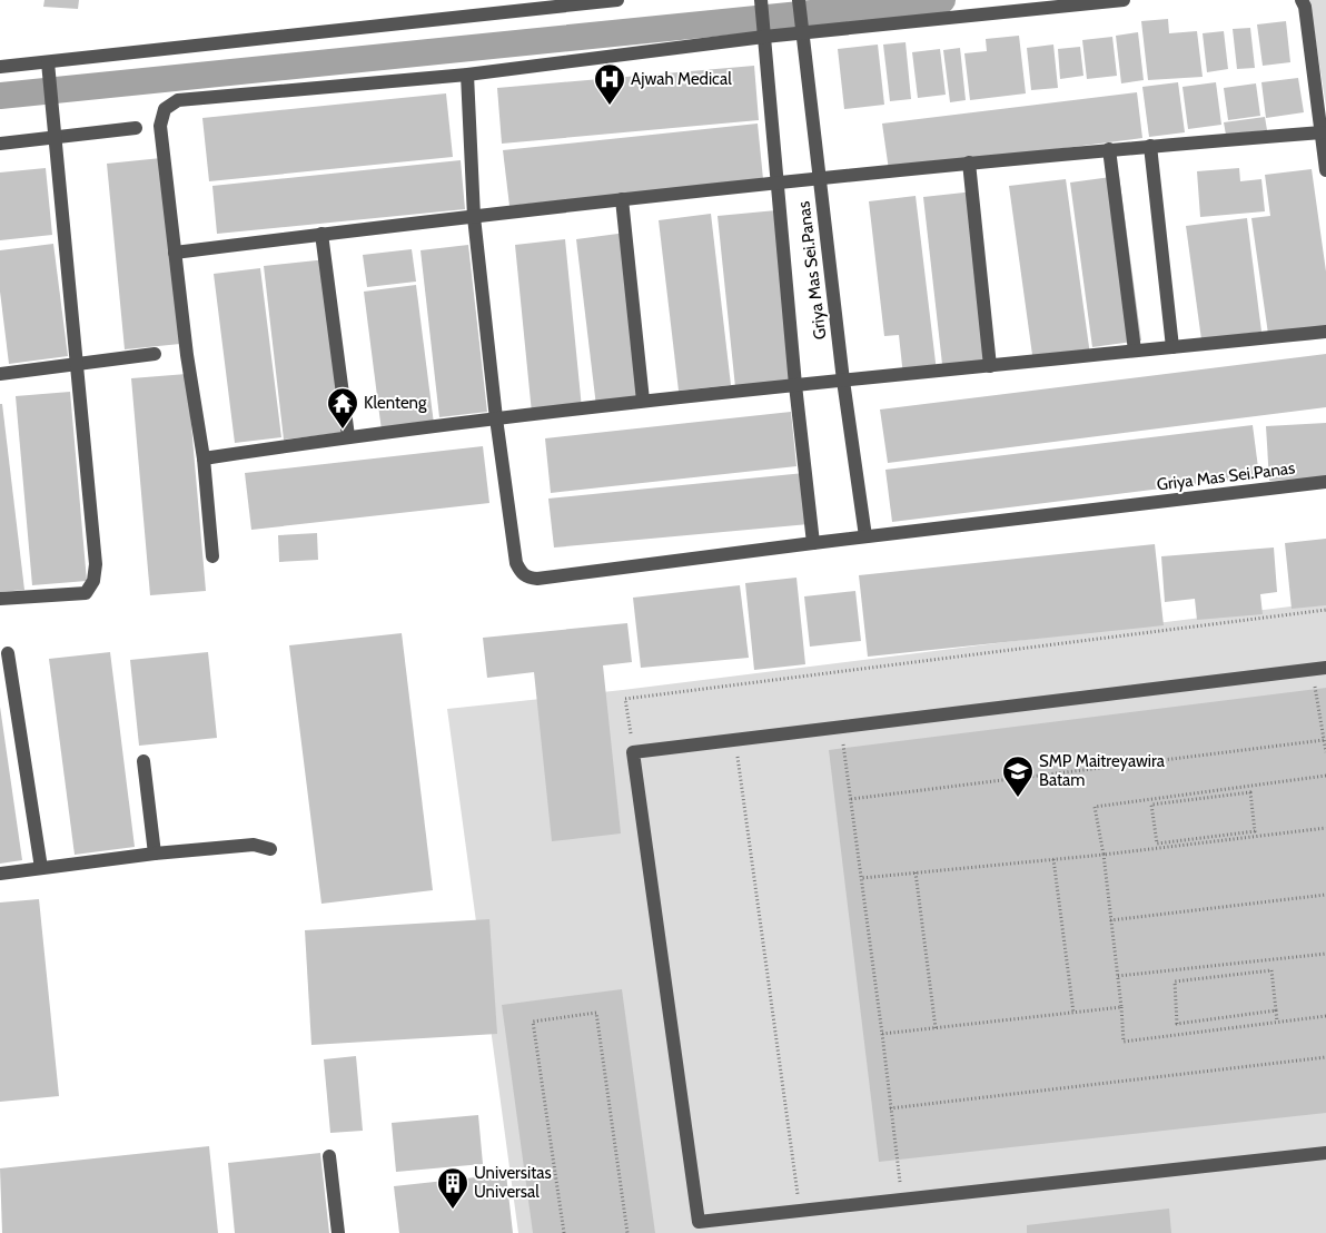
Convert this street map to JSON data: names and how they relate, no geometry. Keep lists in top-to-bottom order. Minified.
{"streets":{"street":["Griya Mas Sei.Panas"]},"places":{"hospital":["Ajwah Medical"],"temple":["Klenteng"],"school or university":["SMP Maitreyawira Batam"],"building":["Universitas Universal"]}}
